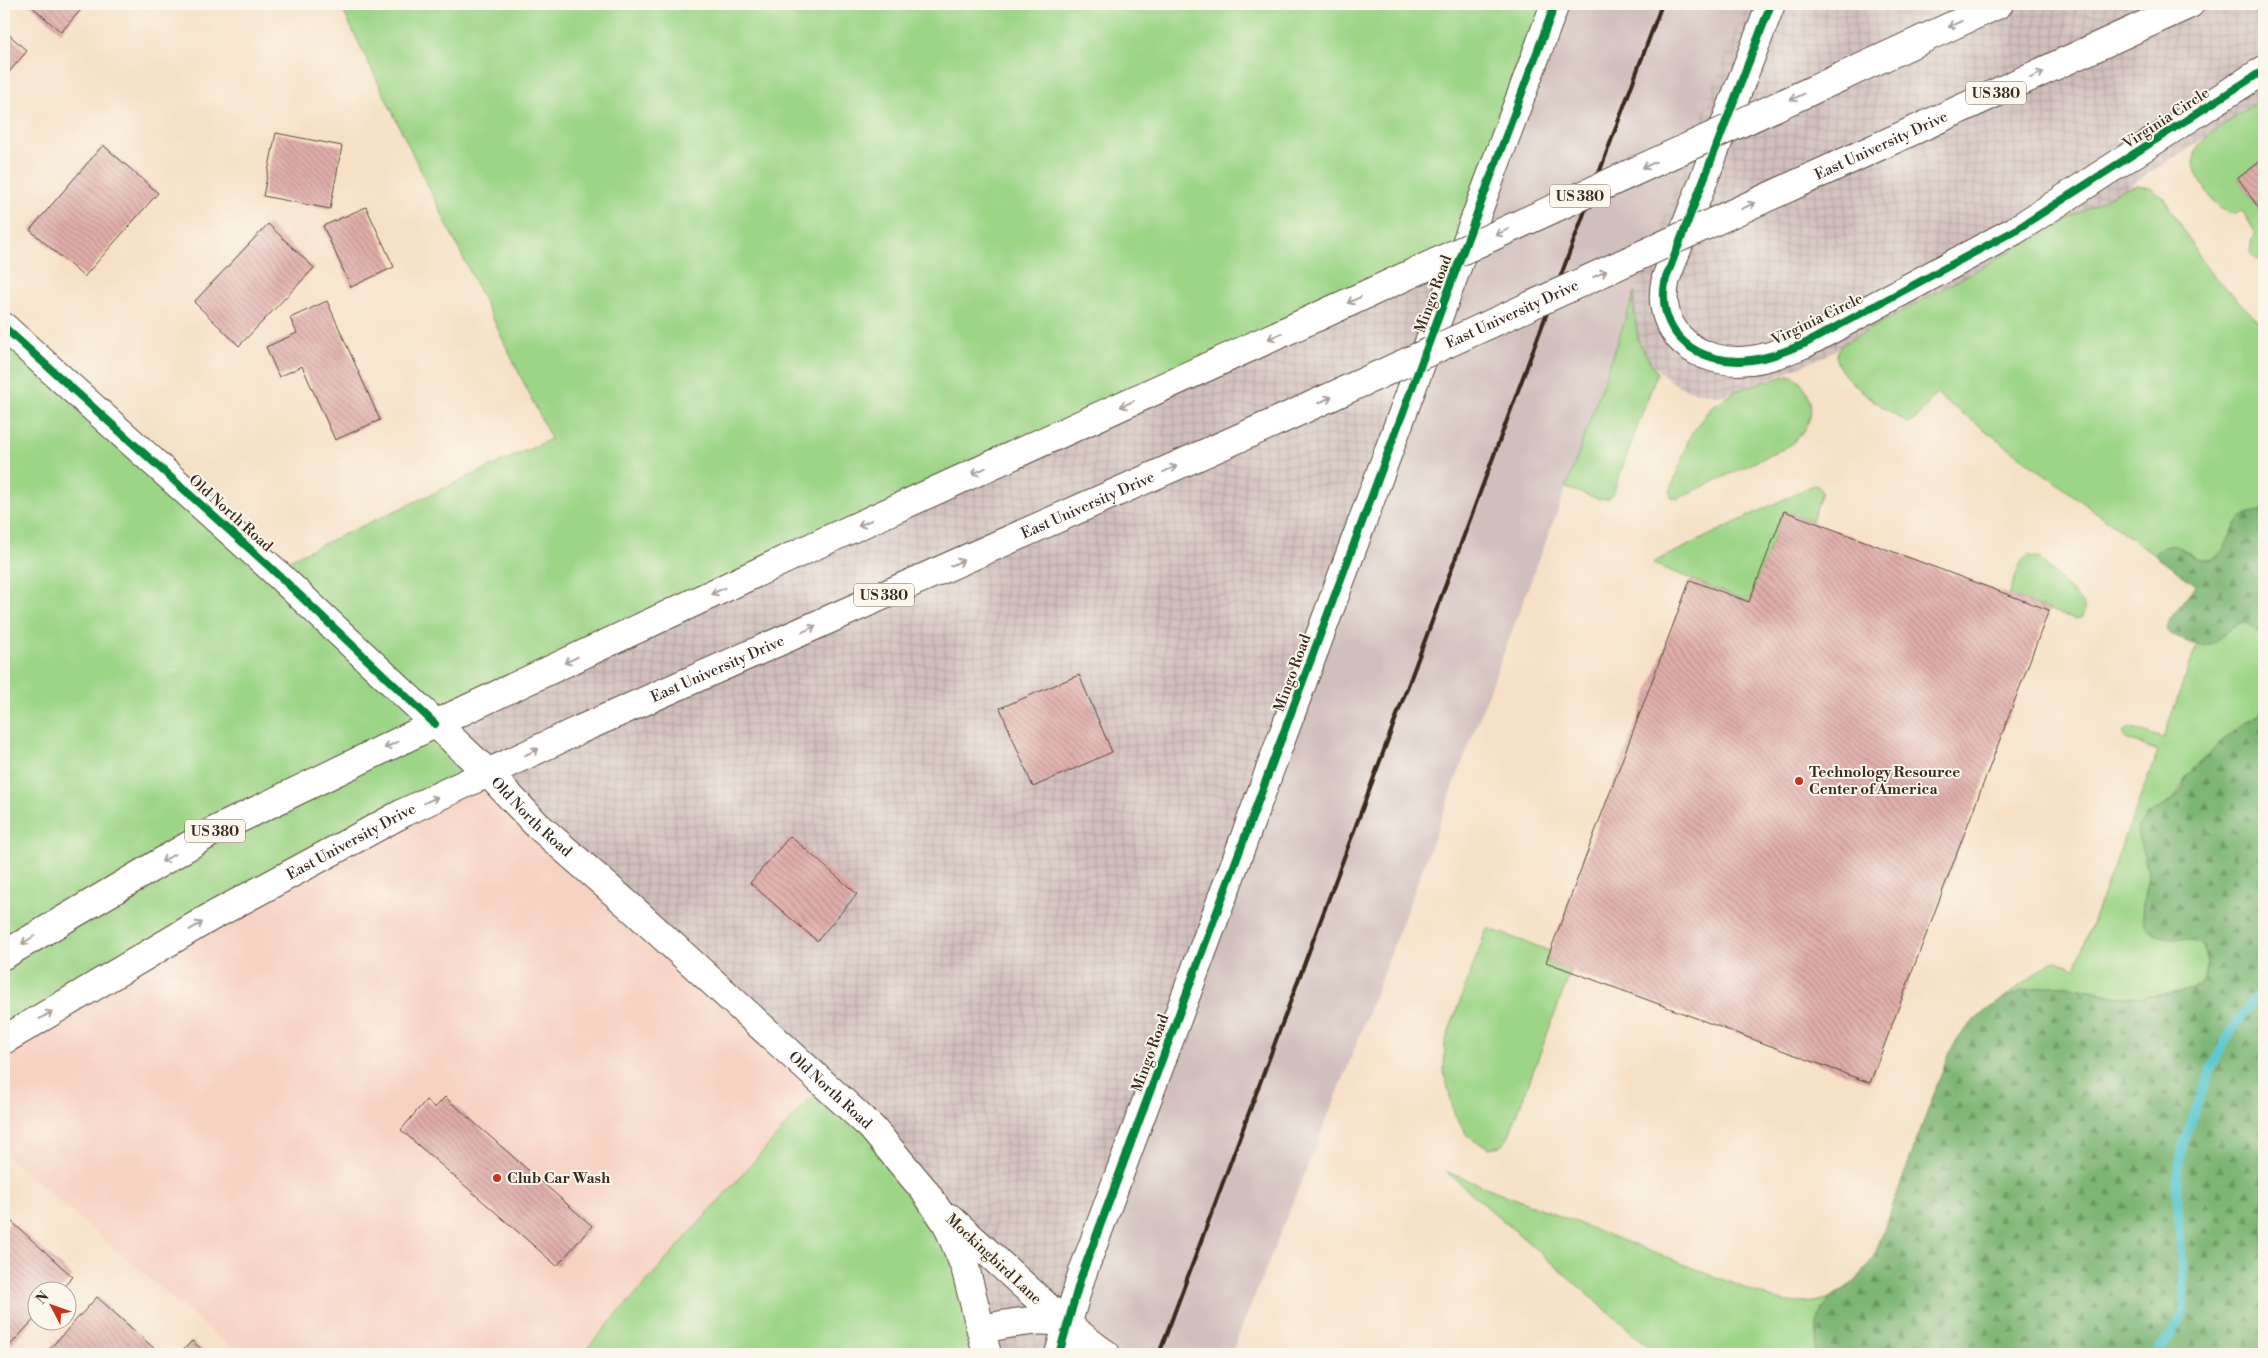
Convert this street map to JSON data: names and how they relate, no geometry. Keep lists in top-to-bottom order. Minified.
{"streets":{"main road":["US 380","Virginia Circle","East University Drive","Mingo Road","Old North Road","Mockingbird Lane"]},"crossings":[["US 380","Old North Road"],["East University Drive","Old North Road"],["Mingo Road","Mockingbird Lane"],["Old North Road","Mockingbird Lane"]],"places":["Technology Resource Center of America","Club Car Wash"],"north":"top left"}
